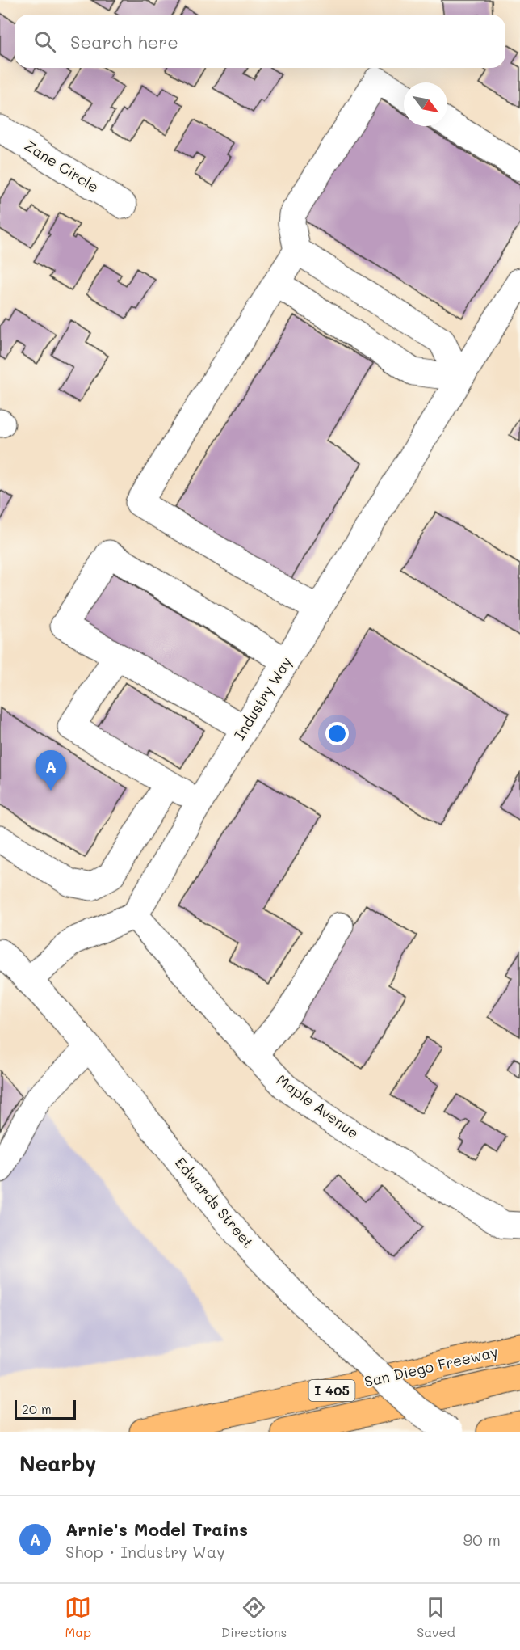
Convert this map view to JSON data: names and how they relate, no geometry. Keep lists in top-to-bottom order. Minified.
{"streets":{"highway":["San Diego Freeway","I 405"],"street":["Zane Circle","Industry Way","Maple Avenue","Edwards Street"]},"crossings":[["Industry Way","Maple Avenue"]],"scale_bar":"20 m","north":"bottom right","page":{"search":"Search here","pins":"A","scale":"20 m","heading":"Nearby","list":[{"mark":"A","name":"Arnie's Model Trains","note":"Shop · Industry Way","value":"90 m"}],"nav":["Map","Directions","Saved"]}}
